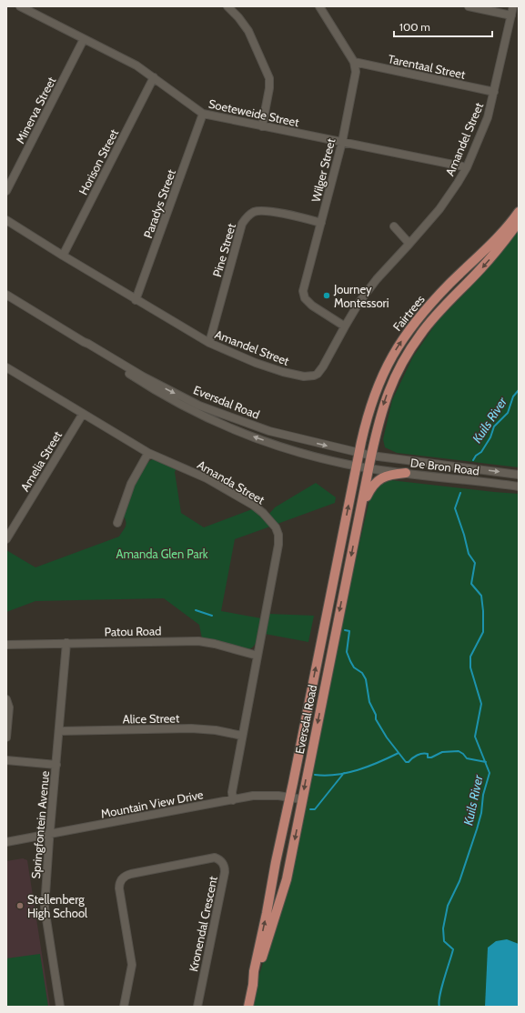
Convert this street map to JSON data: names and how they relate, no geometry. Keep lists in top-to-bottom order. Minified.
{"streets":{"main road":["Fairtrees","Eversdal Road"],"street":["Tarentaal Street","Minerva Street","Soeteweide Street","Amandel Street","Horison Street","Wilger Street","Paradys Street","Pine Street","Amelia Street","De Bron Road","Amanda Street","Patou Road","Alice Street","Mountain View Drive","Springfontein Avenue","Kronendal Crescent"]},"crossings":[["Tarentaal Street","Amandel Street"],["Tarentaal Street","Wilger Street"],["Minerva Street","Soeteweide Street"],["Soeteweide Street","Amandel Street"],["Soeteweide Street","Horison Street"],["Soeteweide Street","Wilger Street"],["Soeteweide Street","Paradys Street"],["Amandel Street","Horison Street"],["Amandel Street","Wilger Street"],["Amandel Street","Paradys Street"],["Amandel Street","Pine Street"],["Wilger Street","Pine Street"],["Fairtrees","Eversdal Road"],["Fairtrees","De Bron Road"],["Eversdal Road","De Bron Road"],["Eversdal Road","Mountain View Drive"],["Amelia Street","Amanda Street"],["Amanda Street","Patou Road"],["Amanda Street","Alice Street"],["Amanda Street","Mountain View Drive"],["Patou Road","Springfontein Avenue"],["Alice Street","Springfontein Avenue"],["Mountain View Drive","Springfontein Avenue"]],"water":["Kuils River"],"parks":["Amanda Glen Park"],"places":["Journey Montessori","Stellenberg High School"],"scale_bar":"100 m"}
